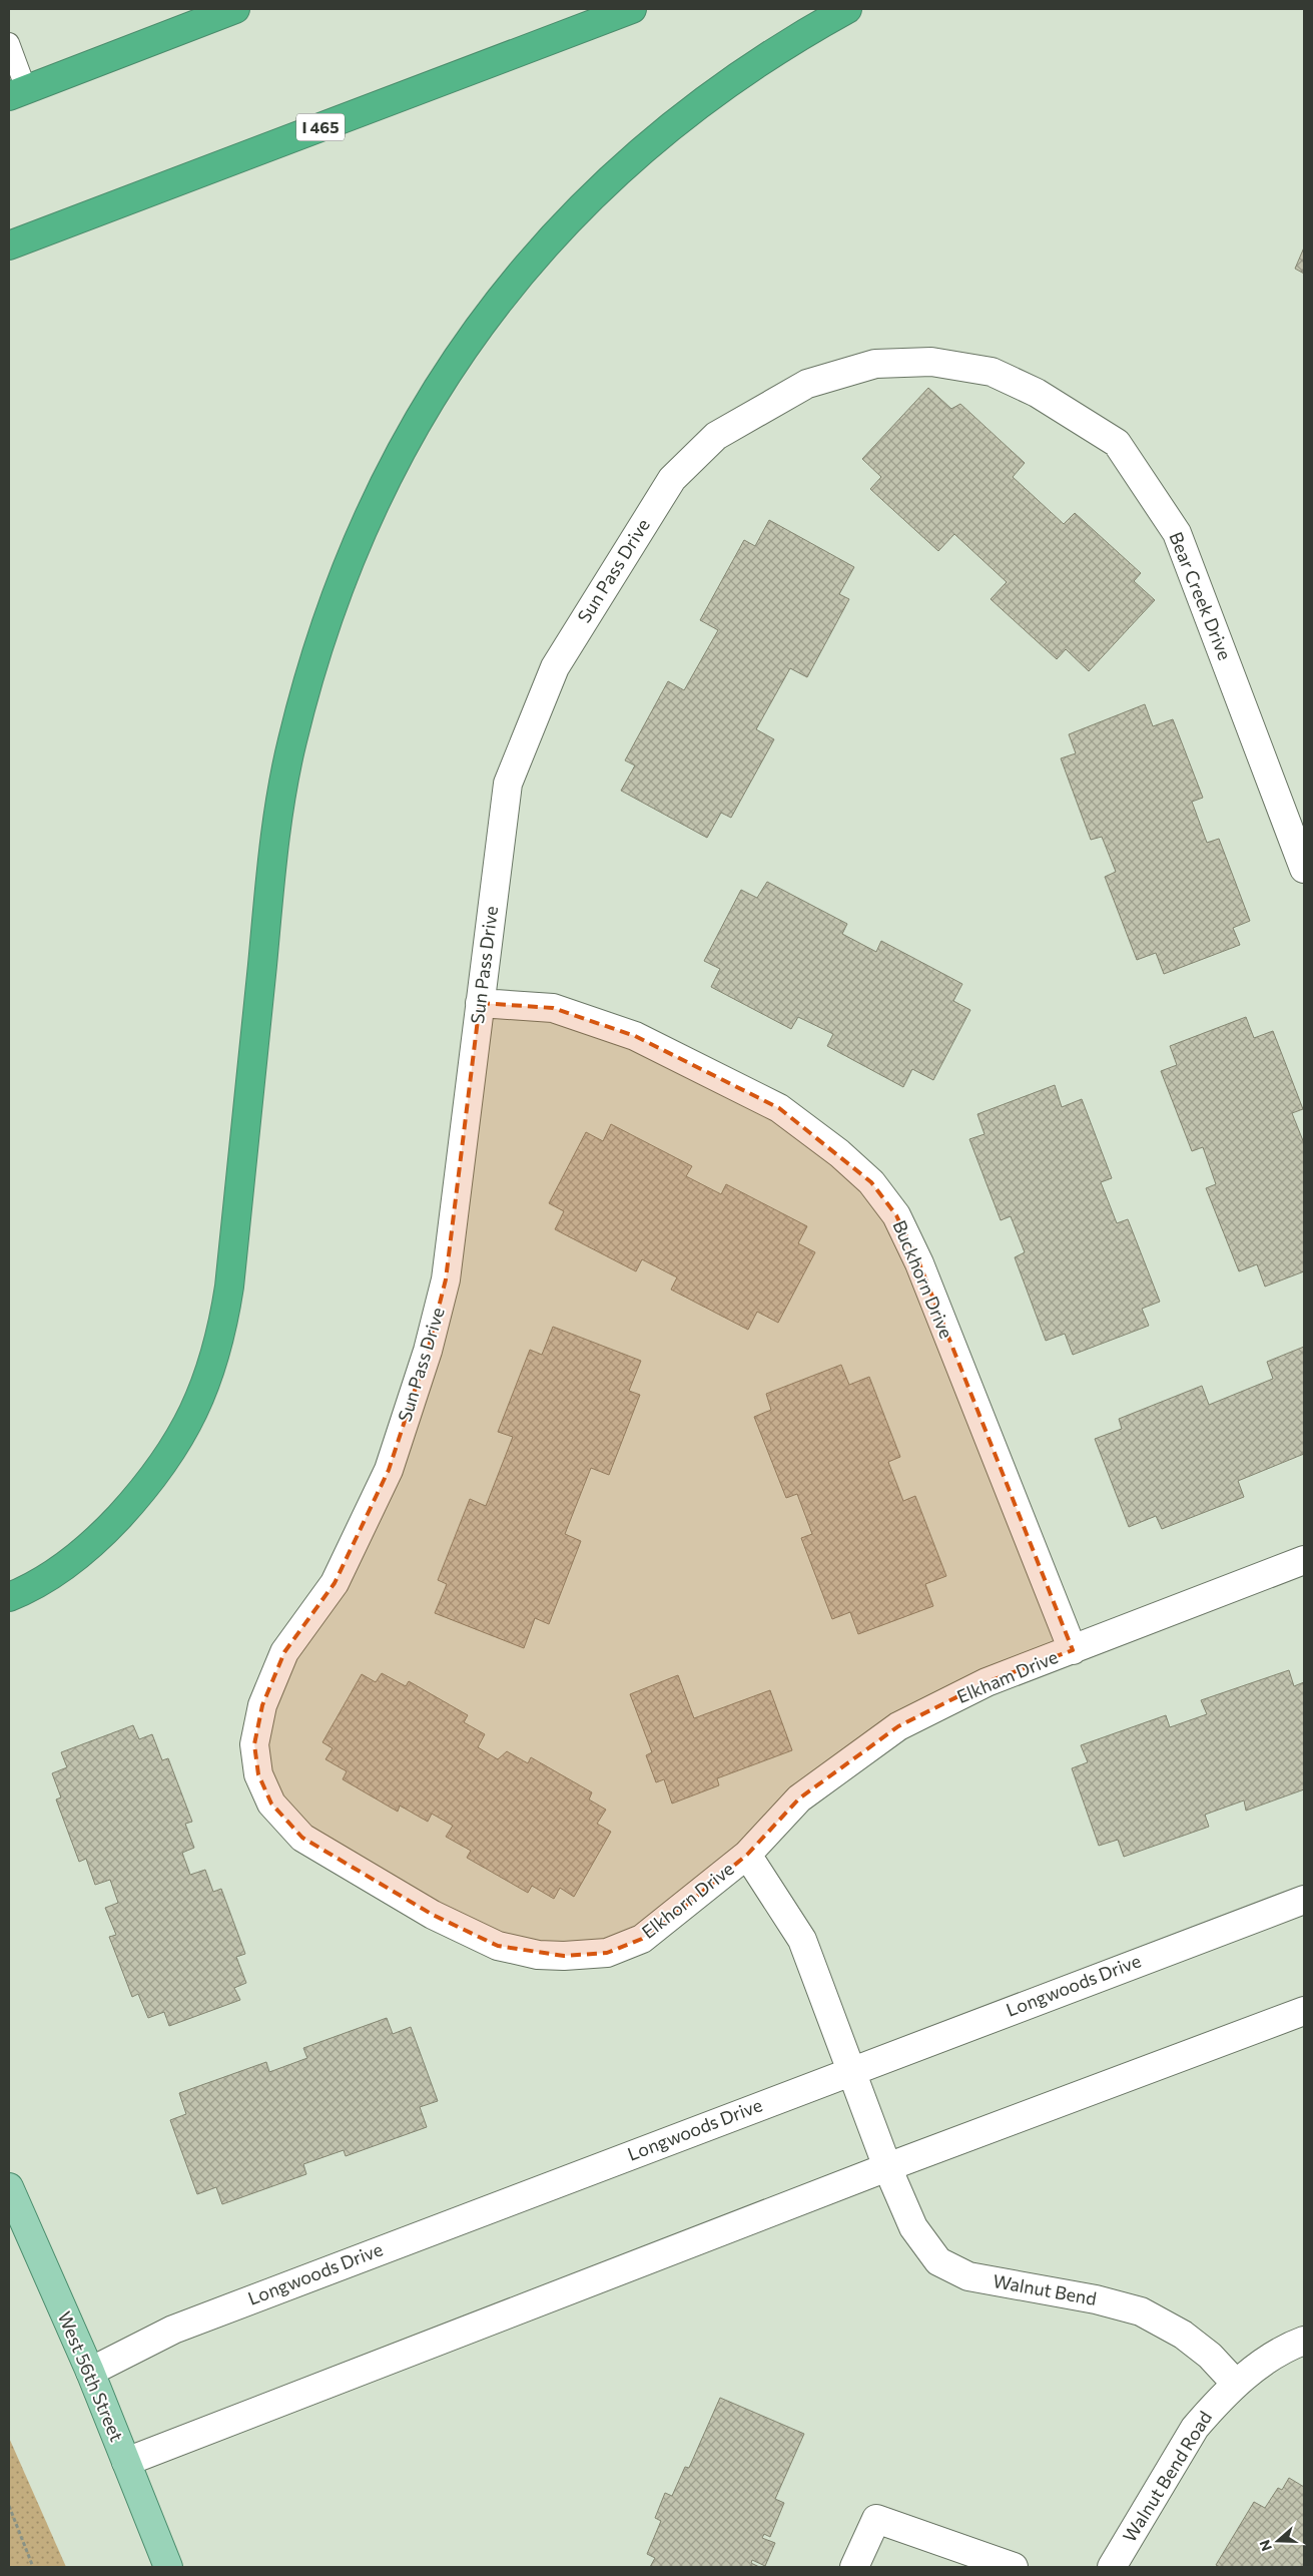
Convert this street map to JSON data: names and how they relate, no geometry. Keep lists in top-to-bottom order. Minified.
{"streets":{"highway":["I 465"],"main road":["West 56th Street"],"street":["Sun Pass Drive","Bear Creek Drive","Buckhorn Drive","Elkham Drive","Elkhorn Drive","Longwoods Drive","Walnut Bend","Walnut Bend Road"]},"crossings":[["Sun Pass Drive","Bear Creek Drive"],["Sun Pass Drive","Buckhorn Drive"],["Sun Pass Drive","Elkhorn Drive"],["Buckhorn Drive","Elkham Drive"],["Elkham Drive","Elkhorn Drive"],["Elkhorn Drive","Longwoods Drive"],["Elkhorn Drive","Walnut Bend"],["Longwoods Drive","West 56th Street"],["Walnut Bend","Walnut Bend Road"]],"north":"left"}
